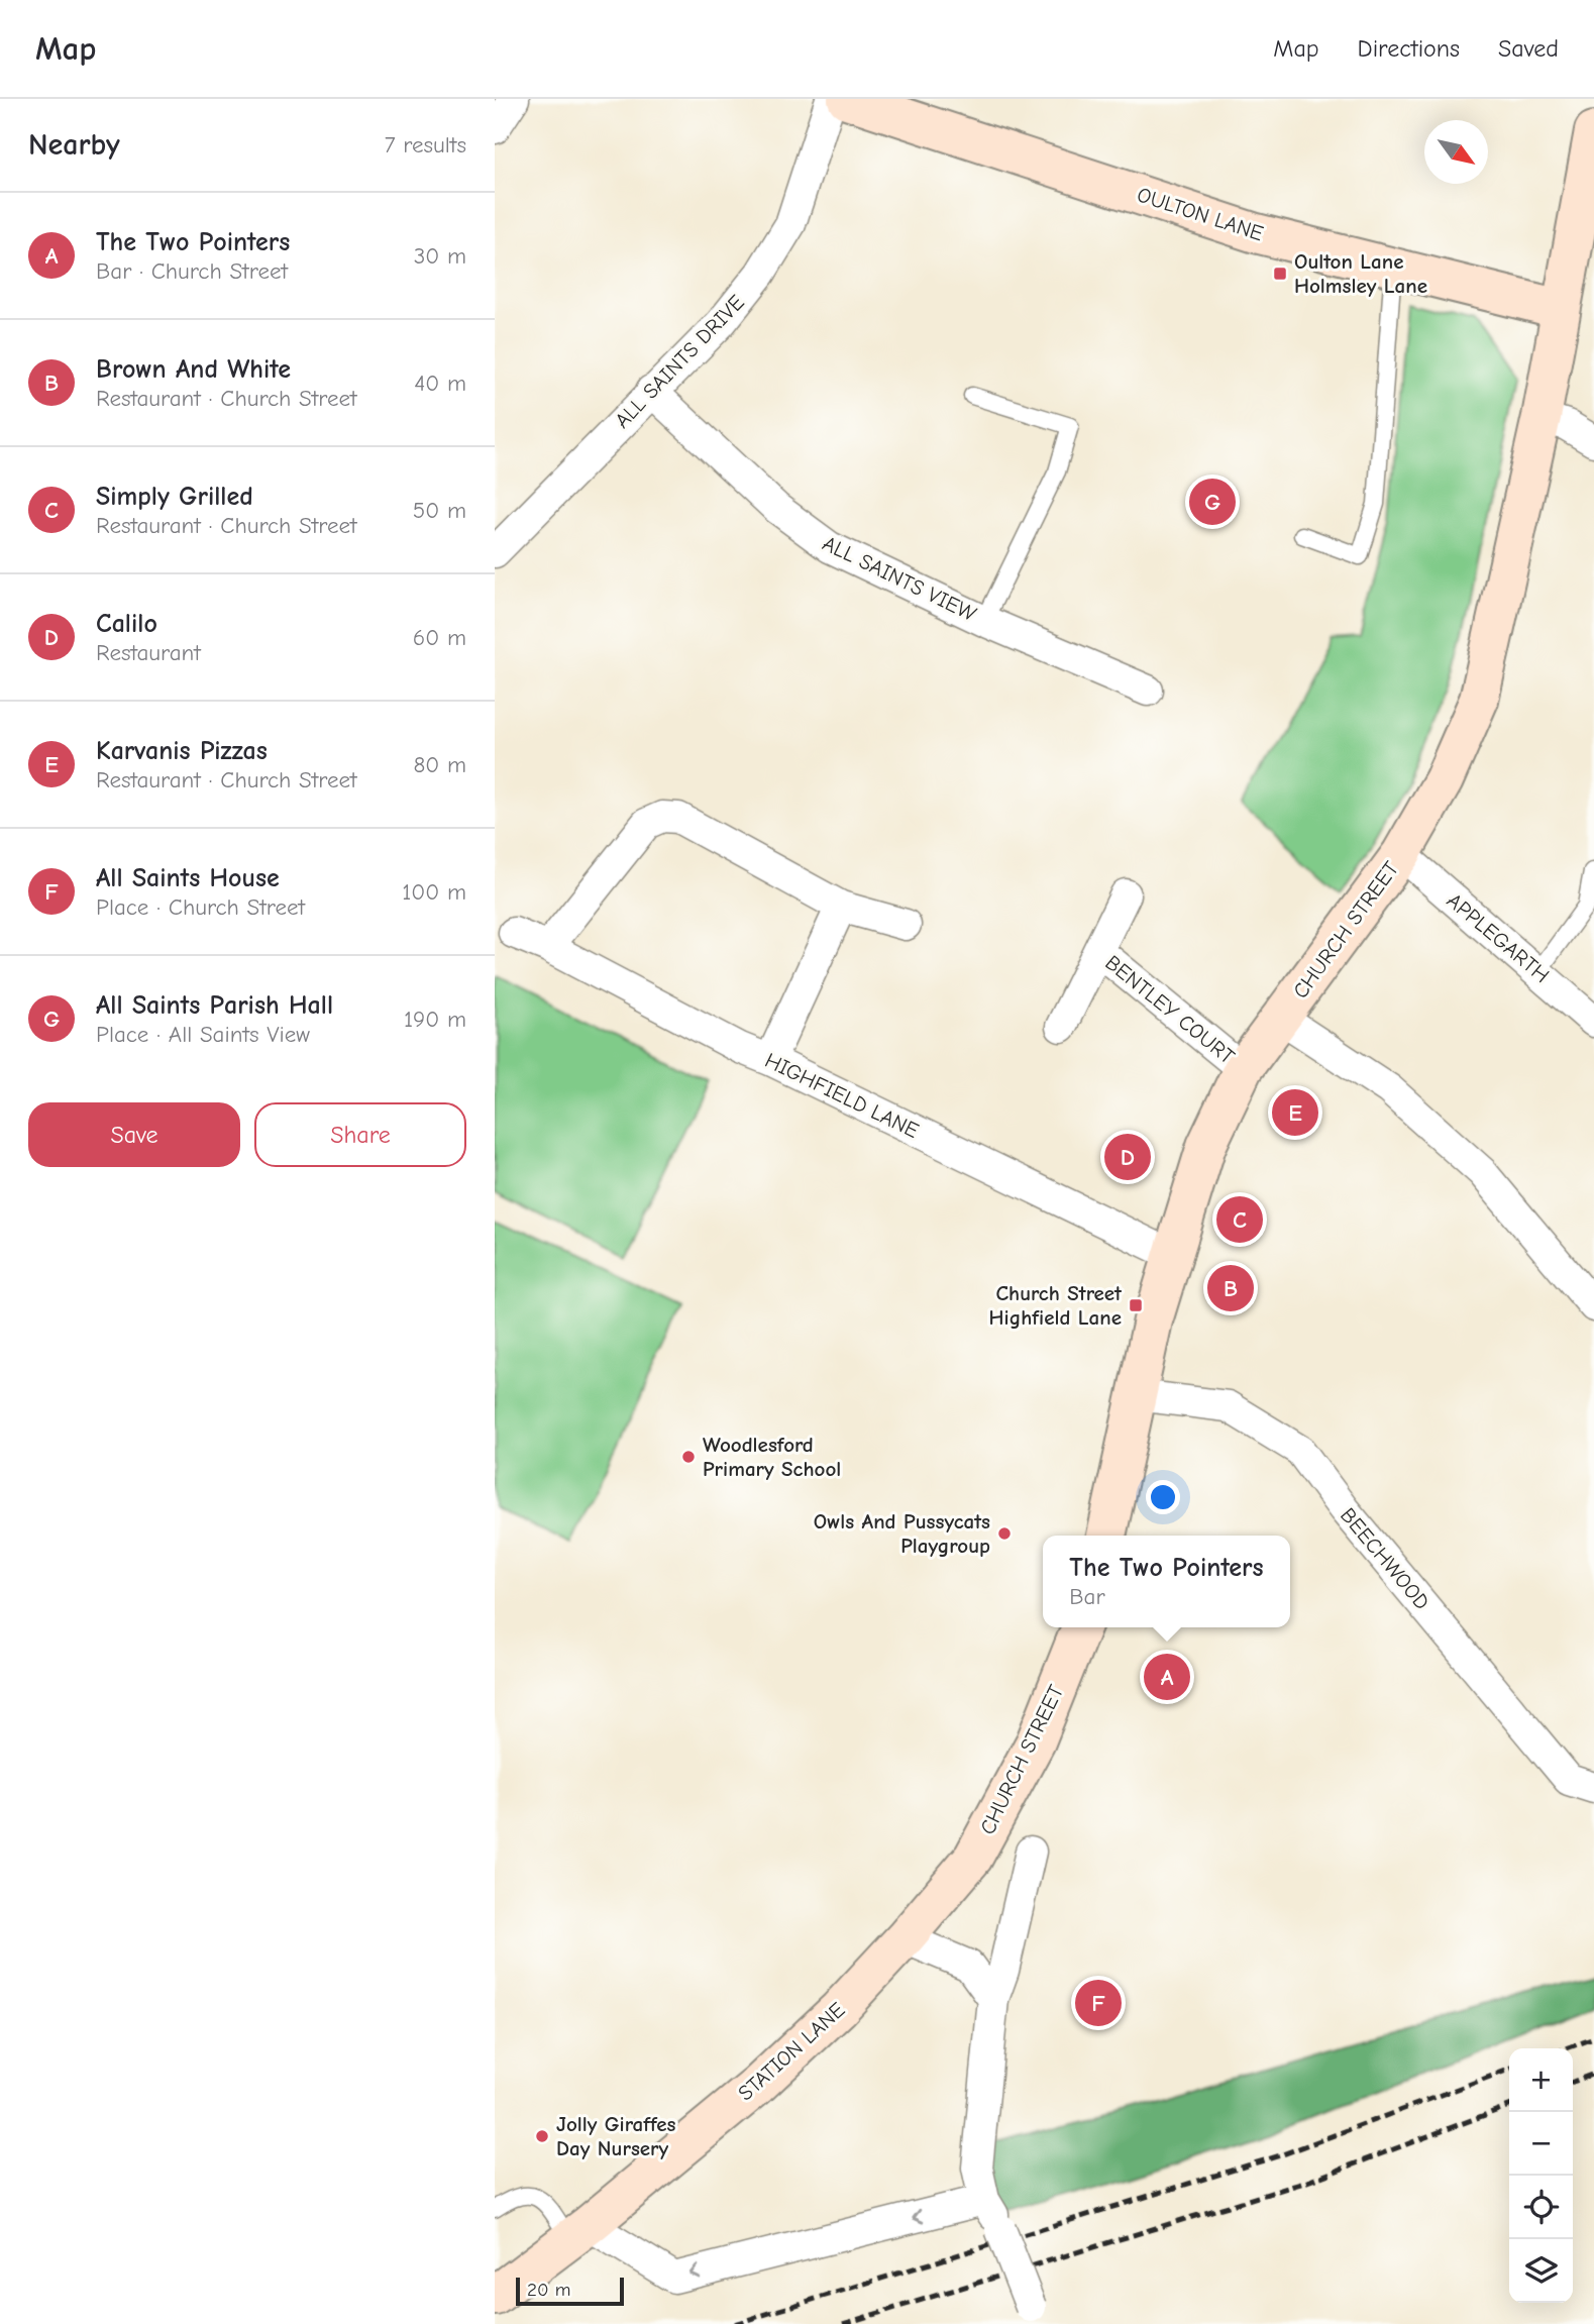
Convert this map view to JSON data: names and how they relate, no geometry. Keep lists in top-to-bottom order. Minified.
{"streets":{"street":["OULTON LANE","ALL SAINTS DRIVE","ALL SAINTS VIEW","CHURCH STREET","APPLEGARTH","BENTLEY COURT","HIGHFIELD LANE","BEECHWOOD","STATION LANE"]},"crossings":[["OULTON LANE","CHURCH STREET"],["ALL SAINTS DRIVE","ALL SAINTS VIEW"],["CHURCH STREET","APPLEGARTH"],["CHURCH STREET","BENTLEY COURT"],["CHURCH STREET","HIGHFIELD LANE"],["CHURCH STREET","BEECHWOOD"],["CHURCH STREET","STATION LANE"]],"places":{"transit":["Oulton Lane Holmsley Lane","Church Street Highfield Lane"],"other":["Woodlesford Primary School","Owls And Pussycats Playgroup","Jolly Giraffes Day Nursery"]},"scale_bar":"20 m","north":"bottom right","page":{"header":"Map","nav":["Map","Directions","Saved"],"heading":["Nearby","7 results"],"list":[{"mark":"A","name":"The Two Pointers","note":"Bar · Church Street","value":"30 m"},{"mark":"B","name":"Brown And White","note":"Restaurant · Church Street","value":"40 m"},{"mark":"C","name":"Simply Grilled","note":"Restaurant · Church Street","value":"50 m"},{"mark":"D","name":"Calilo","note":"Restaurant","value":"60 m"},{"mark":"E","name":"Karvanis Pizzas","note":"Restaurant · Church Street","value":"80 m"},{"mark":"F","name":"All Saints House","note":"Place · Church Street","value":"100 m"},{"mark":"G","name":"All Saints Parish Hall","note":"Place · All Saints View","value":"190 m"}],"pins":["G","E","D","C","B","A","F"],"buttons":["Save","Share"],"popup":["The Two Pointers","Bar"],"map_buttons":["+","−"],"scale":"20 m"}}
